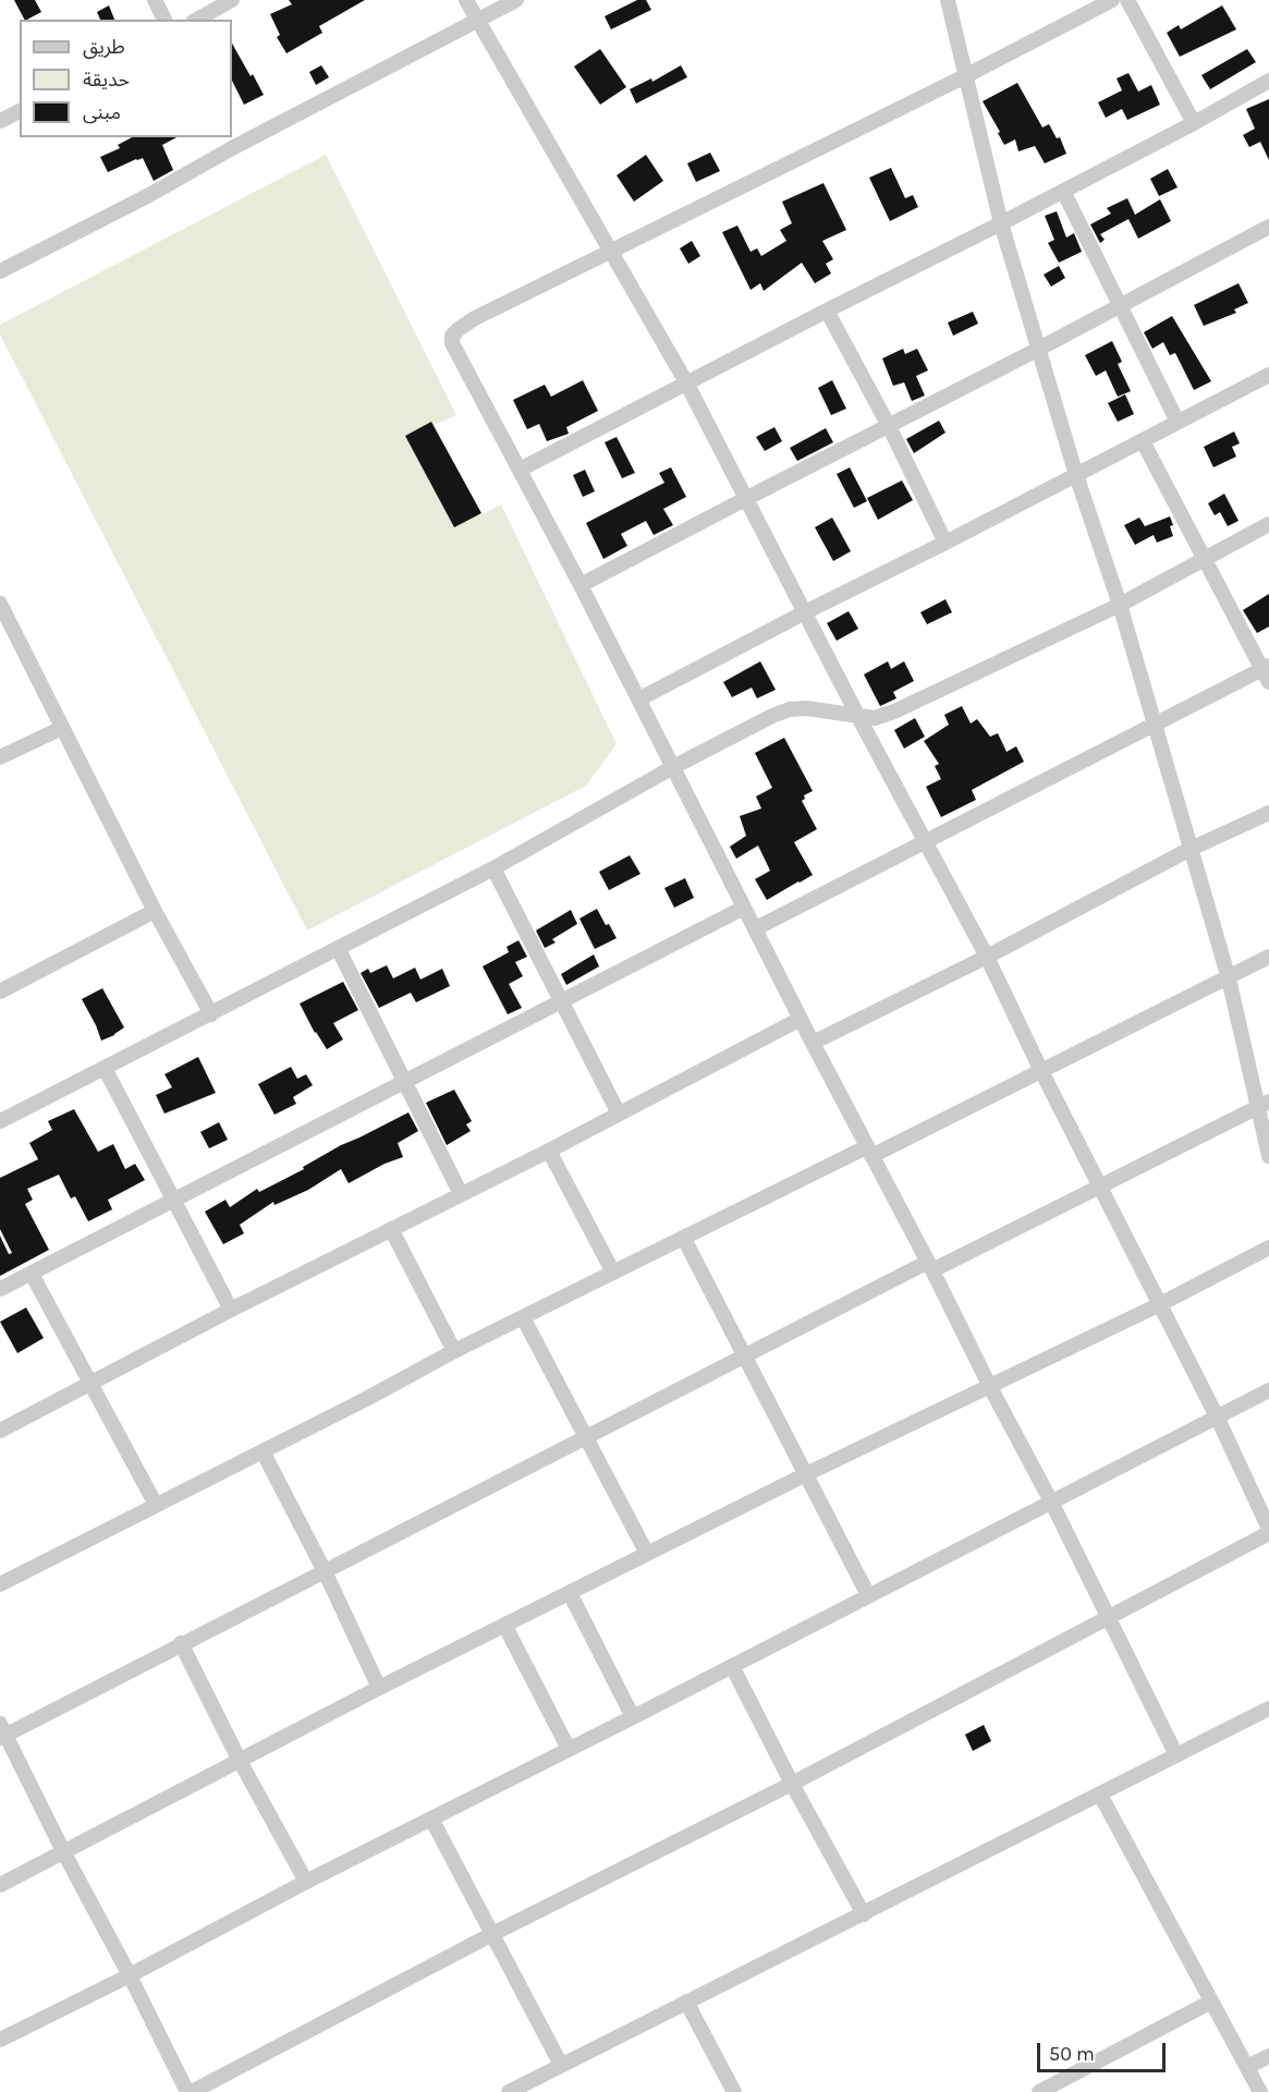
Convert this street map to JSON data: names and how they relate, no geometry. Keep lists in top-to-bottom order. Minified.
{"legend":["طريق","حديقة","مبنى"],"scale_bar":"50 m"}
